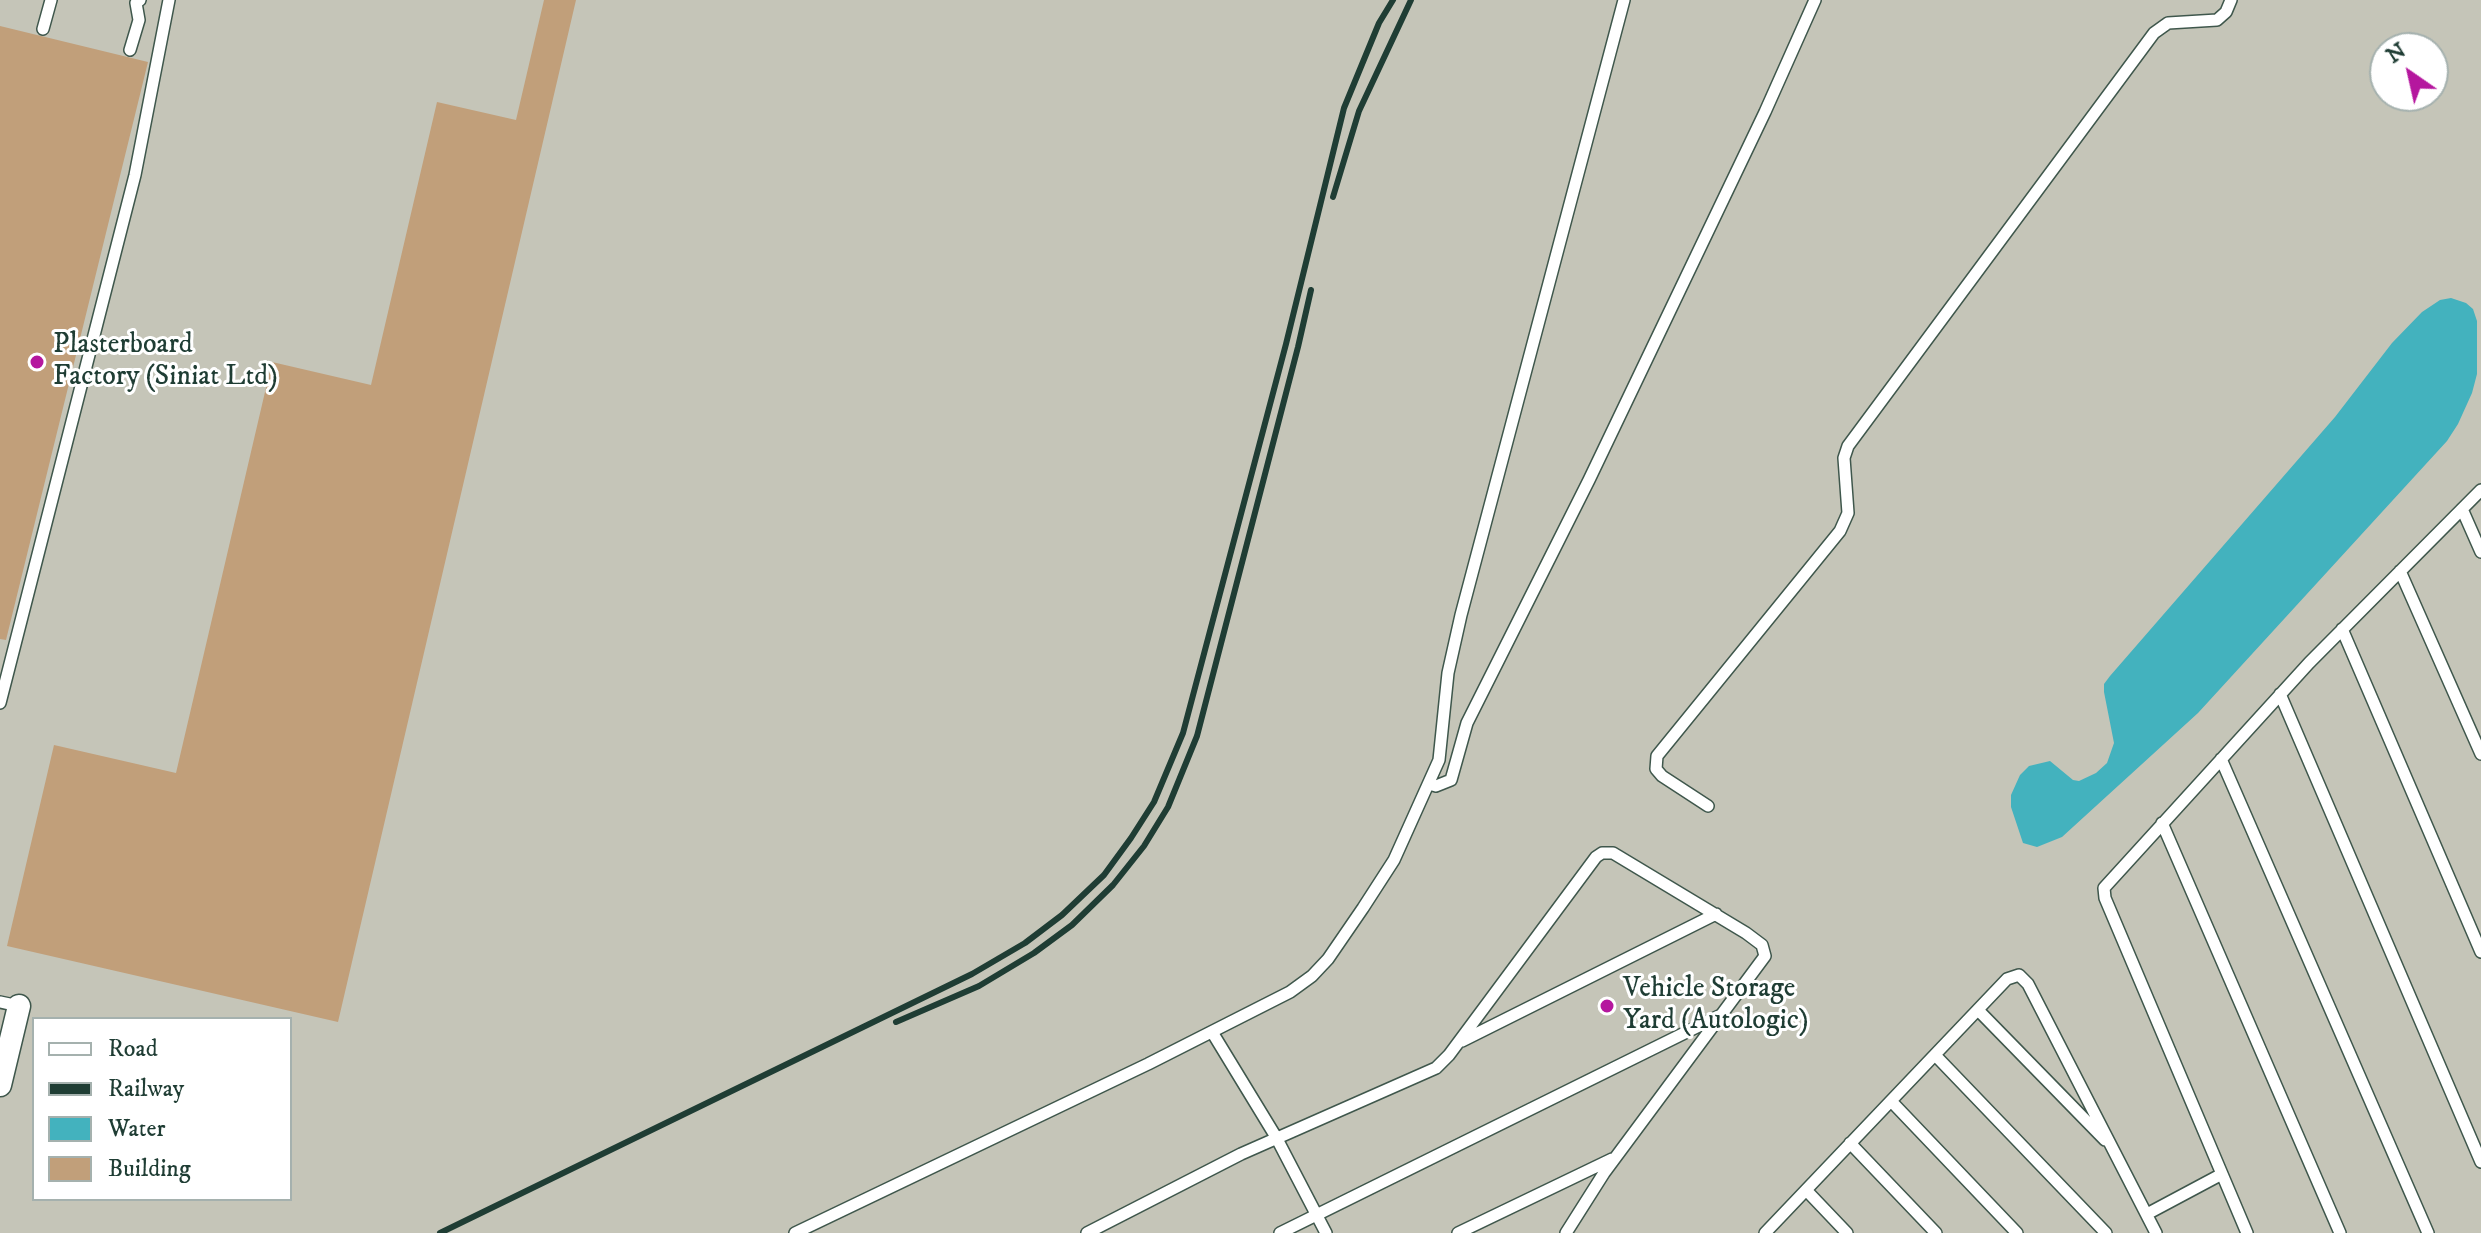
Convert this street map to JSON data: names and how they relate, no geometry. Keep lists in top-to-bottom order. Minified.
{"places":["Plasterboard Factory (Siniat Ltd)","Vehicle Storage Yard (Autologic)"],"legend":["Road","Railway","Water","Building"],"north":"top left"}
